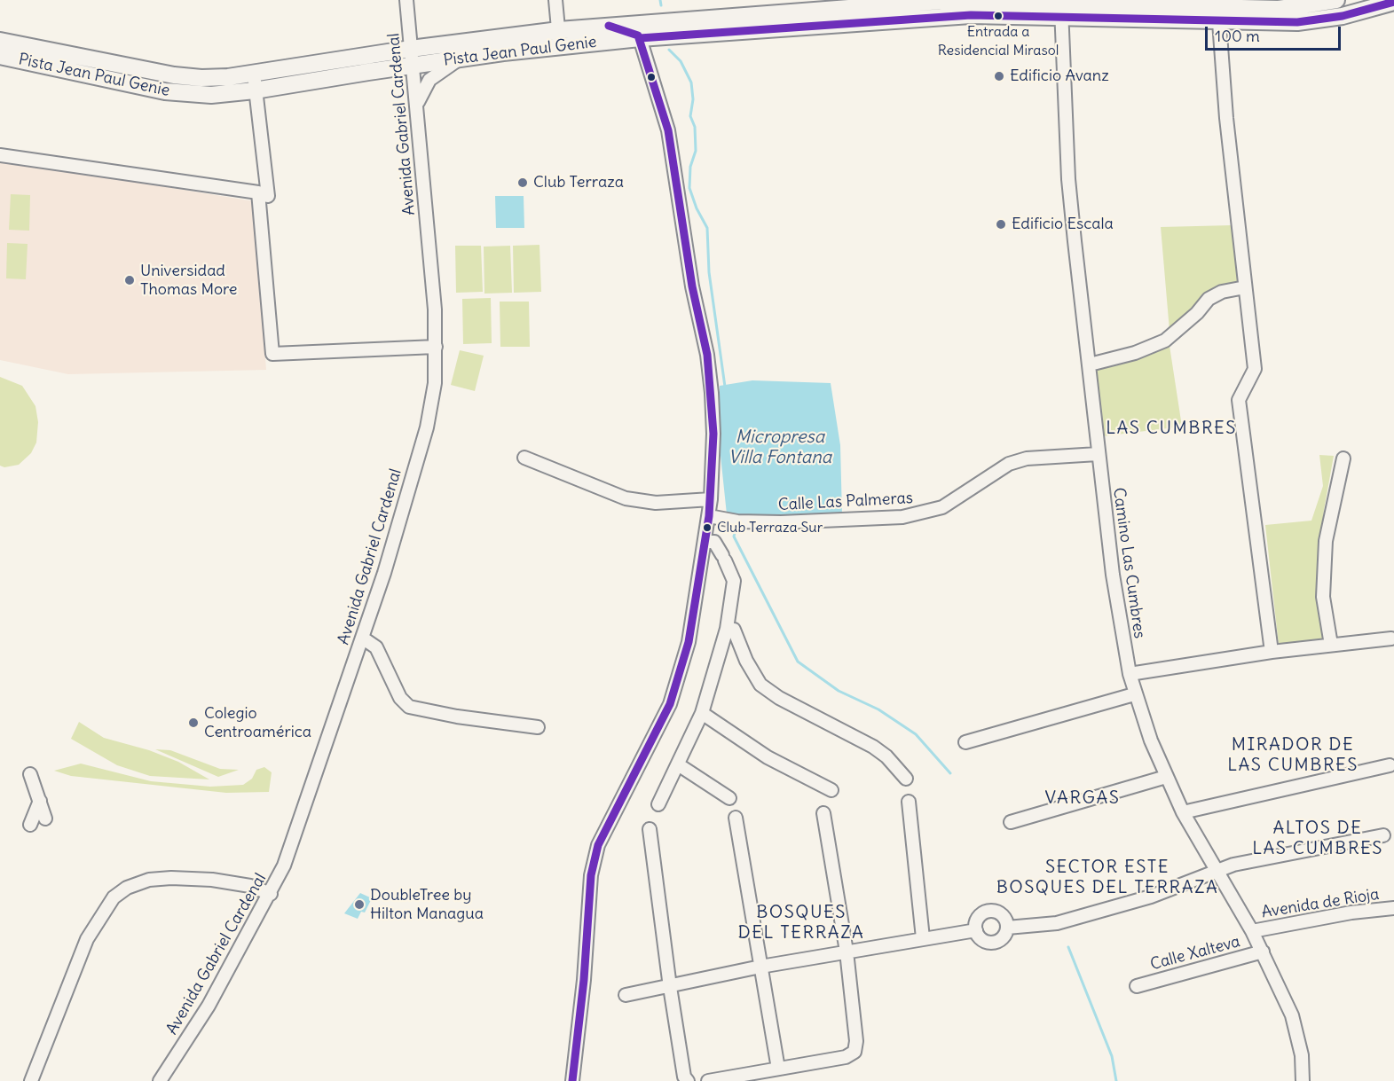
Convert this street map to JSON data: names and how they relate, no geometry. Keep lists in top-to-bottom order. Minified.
{"streets":{"main road":["Pista Jean Paul Genie"],"street":["Avenida Gabriel Cardenal","Calle Las Palmeras","Camino Las Cumbres","Avenida de Rioja","Calle Xalteva"]},"crossings":[["Pista Jean Paul Genie","Avenida Gabriel Cardenal"],["Pista Jean Paul Genie","Camino Las Cumbres"],["Calle Las Palmeras","Camino Las Cumbres"],["Camino Las Cumbres","Avenida de Rioja"],["Camino Las Cumbres","Calle Xalteva"]],"districts":["LAS CUMBRES","MIRADOR DE LAS CUMBRES","VARGAS","ALTOS DE LAS CUMBRES","SECTOR ESTE BOSQUES DEL TERRAZA","BOSQUES DEL TERRAZA"],"water":["Micropresa Villa Fontana"],"places":["Entrada a Residencial Mirasol","Edificio Avanz","Club Terraza","Edificio Escala","Universidad Thomas More","Club Terraza Sur","Colegio Centroamérica","DoubleTree by Hilton Managua"],"scale_bar":"100 m"}
